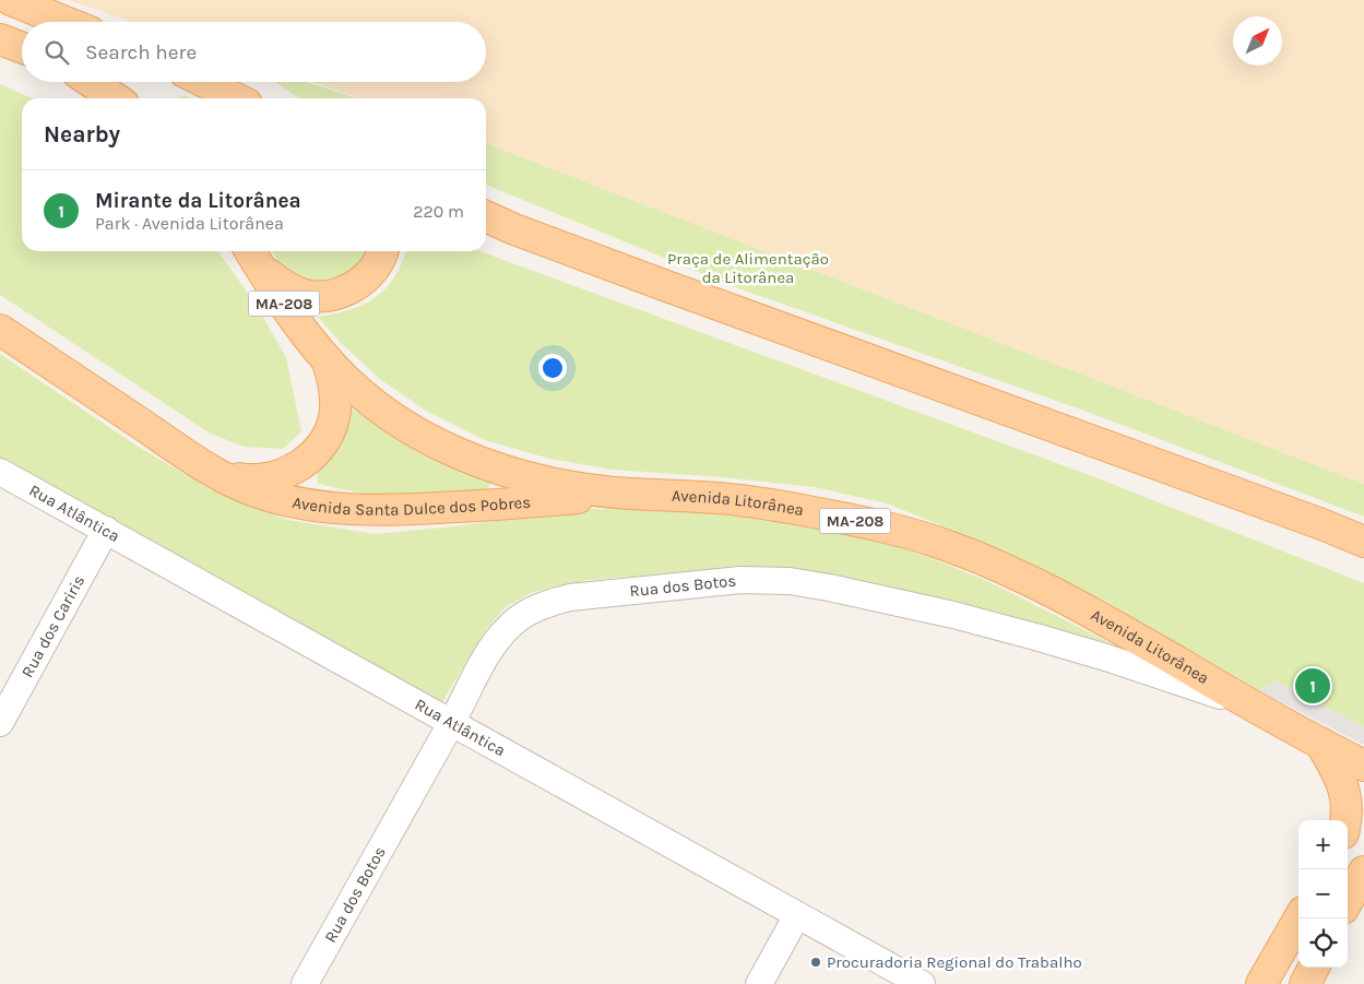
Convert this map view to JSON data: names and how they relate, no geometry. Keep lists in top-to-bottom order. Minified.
{"streets":{"main road":["MA-208","Avenida Santa Dulce dos Pobres","Avenida Litorânea"],"street":["Rua Atlântica","Rua dos Botos","Rua dos Cariris"]},"crossings":[["Avenida Santa Dulce dos Pobres","Avenida Litorânea"],["Avenida Litorânea","Rua dos Botos"],["Rua Atlântica","Rua dos Botos"],["Rua Atlântica","Rua dos Cariris"]],"parks":["Praça de Alimentação da Litorânea"],"places":["Procuradoria Regional do Trabalho"],"north":"top right","page":{"search":"Search here","heading":"Nearby","list":[{"mark":"1","name":"Mirante da Litorânea","note":"Park · Avenida Litorânea","value":"220 m"}],"pins":"1","map_buttons":["+","−"]}}
